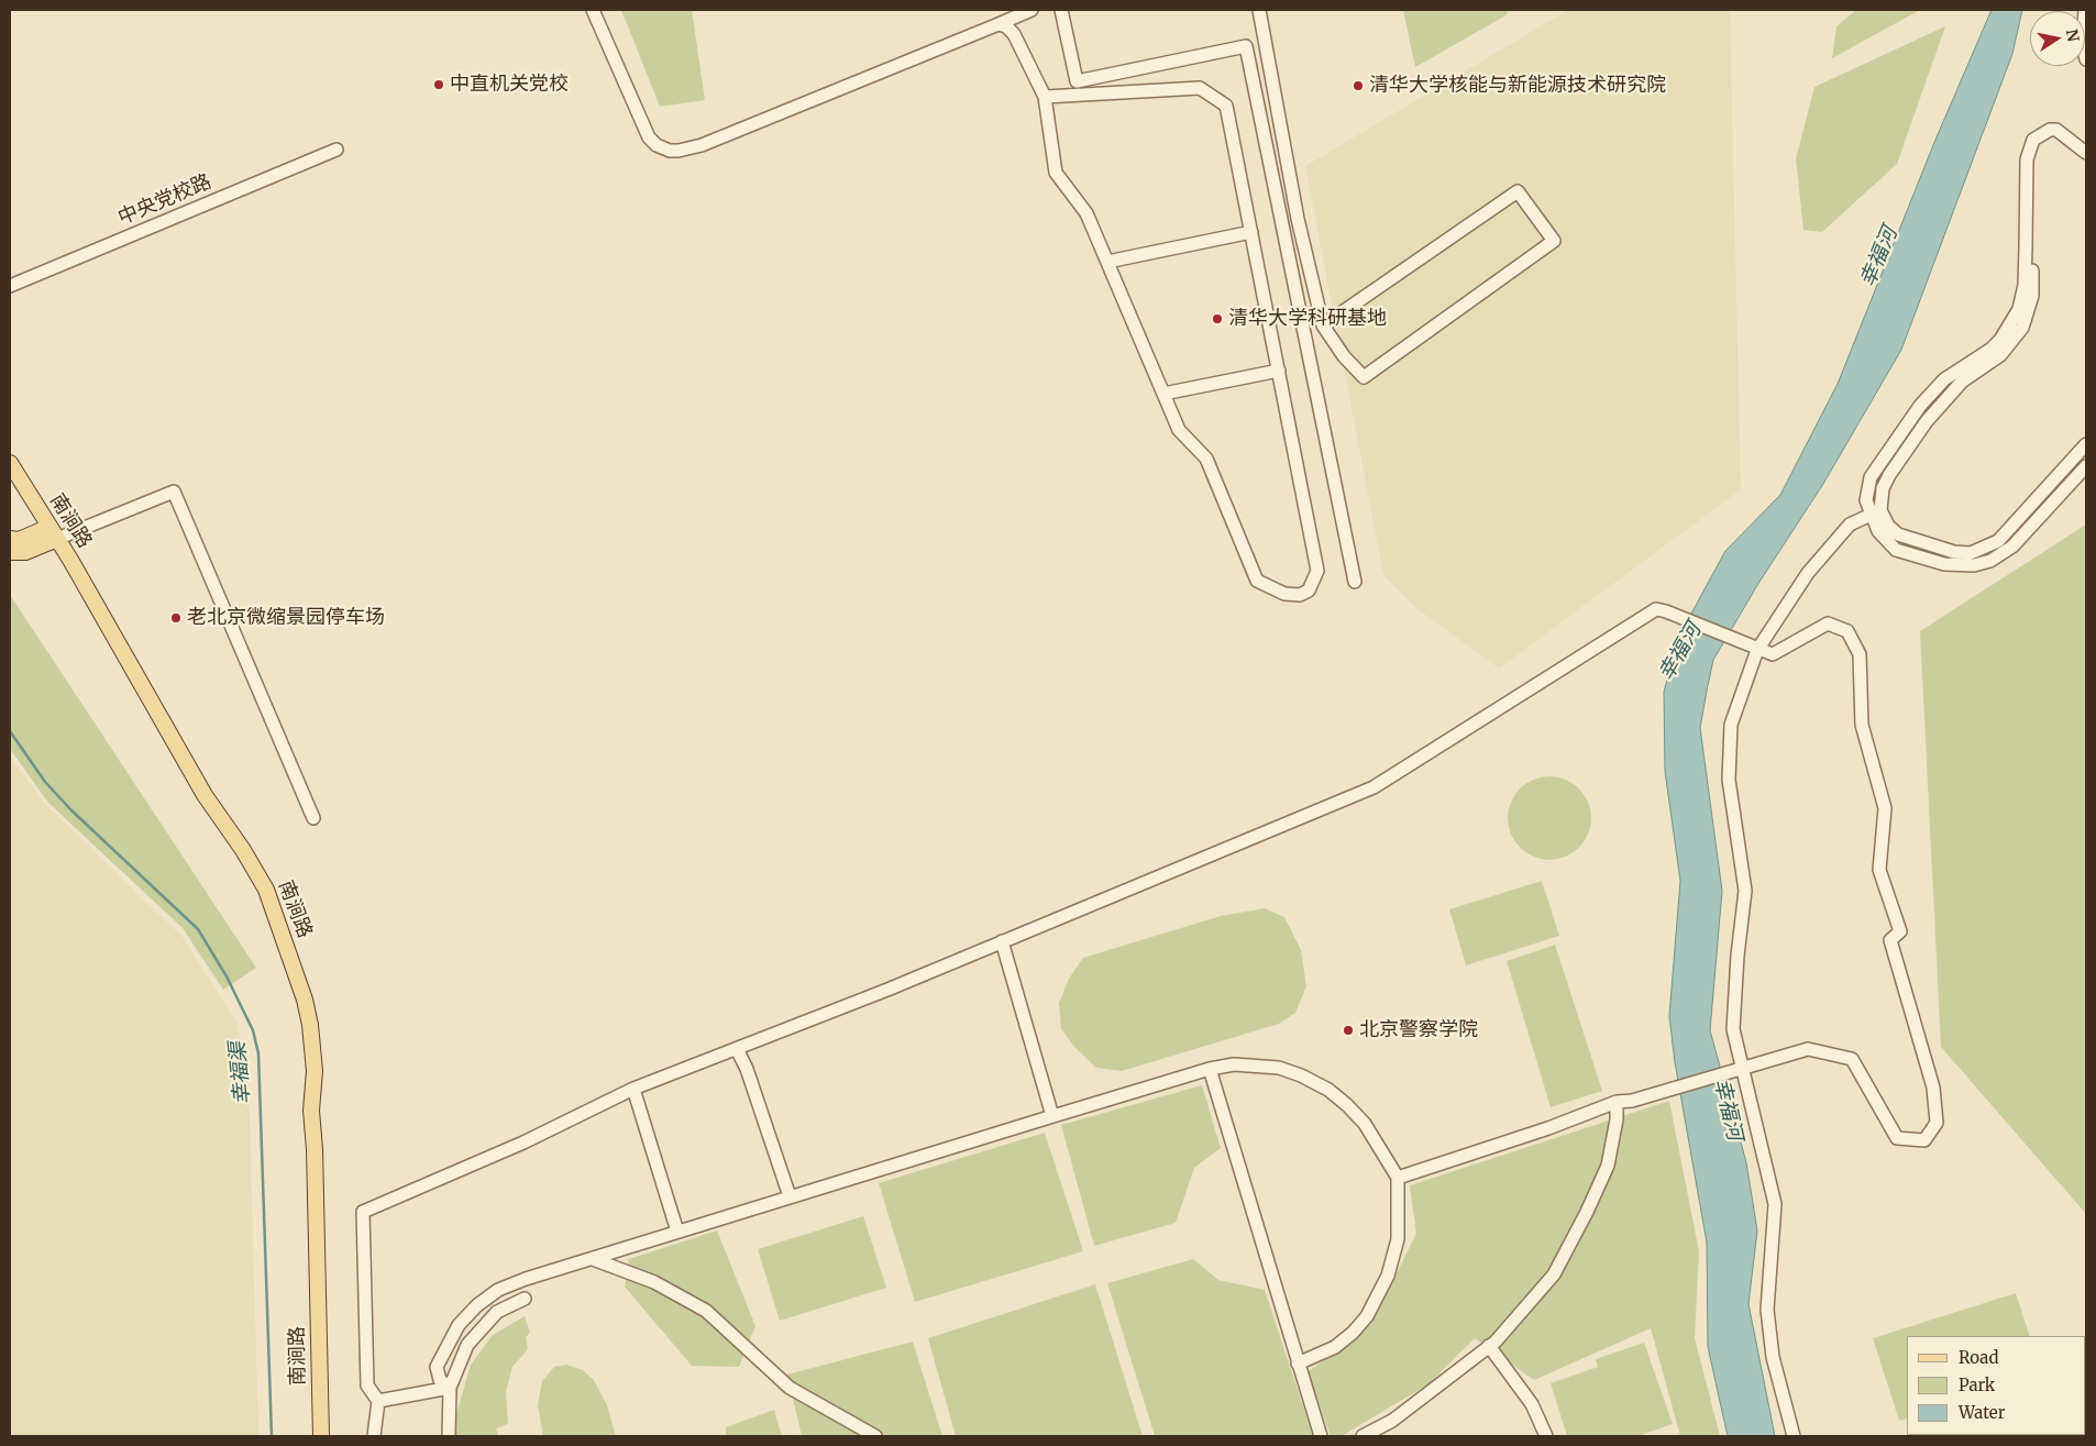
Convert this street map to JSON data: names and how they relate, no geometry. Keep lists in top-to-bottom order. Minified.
{"streets":{"main road":["南涧路"],"street":["中央党校路"]},"water":["幸福河","幸福渠"],"places":["中直机关党校","清华大学核能与新能源技术研究院","清华大学科研基地","老北京微缩景园停车场","北京警察学院"],"legend":["Road","Park","Water"],"north":"right"}
